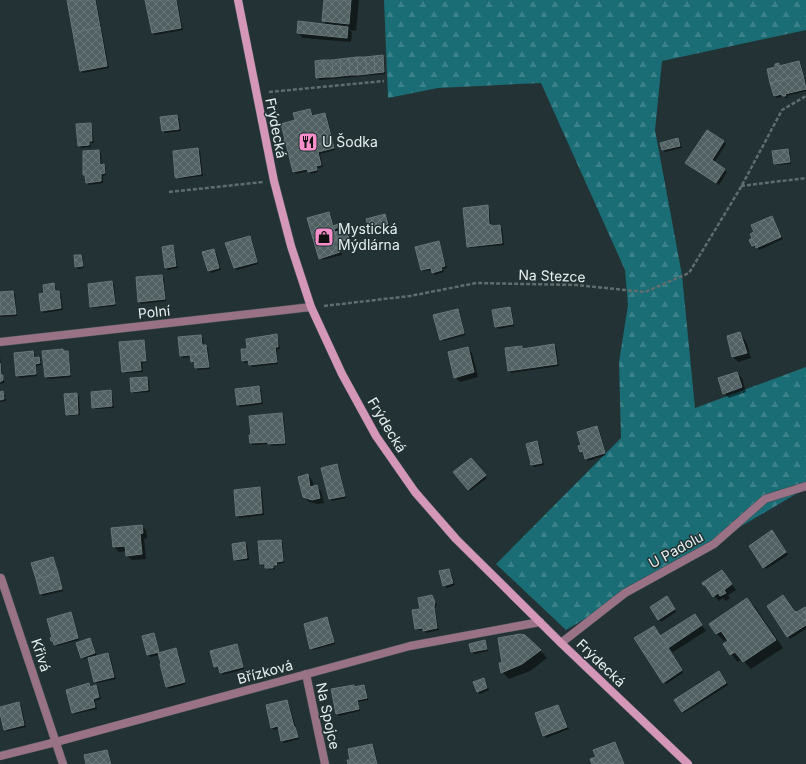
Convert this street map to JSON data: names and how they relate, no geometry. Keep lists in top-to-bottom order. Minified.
{"streets":{"main road":["Frýdecká"],"street":["Polní","U Padolu","Křivá","Břízková","Na Spojce"],"path":["Na Stezce"]},"crossings":[["Frýdecká","Na Stezce"],["Frýdecká","Polní"],["Frýdecká","U Padolu"],["Frýdecká","Břízková"],["Na Stezce","Polní"],["Křivá","Břízková"],["Břízková","Na Spojce"]],"places":{"restaurant":["U Šodka"],"shop":["Mystická Mýdlárna"]}}
